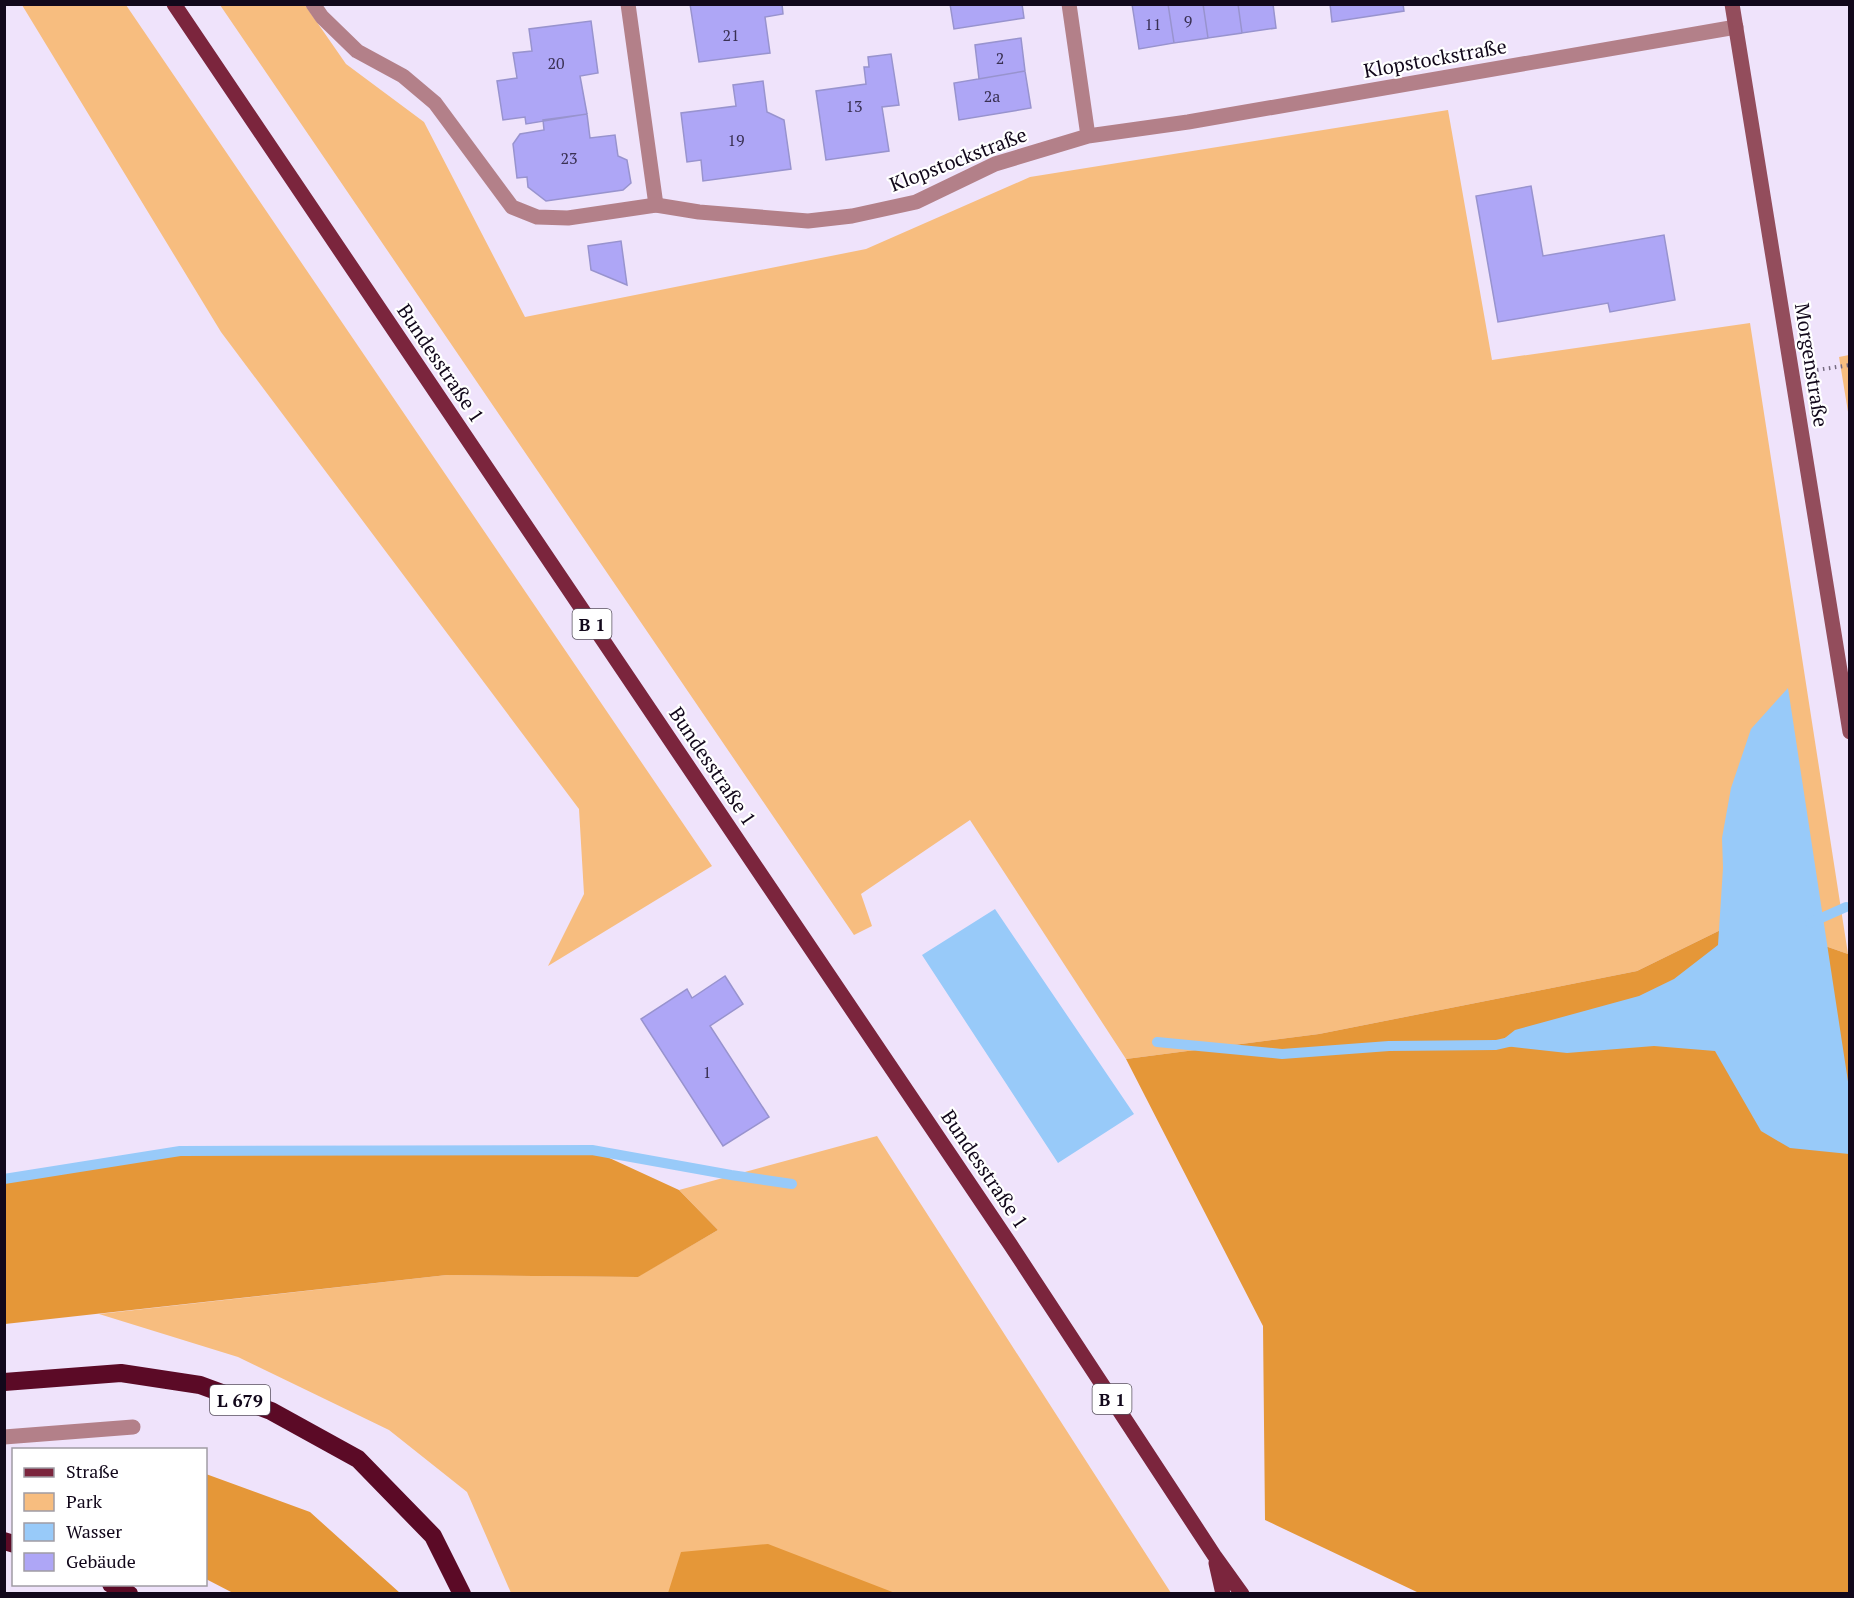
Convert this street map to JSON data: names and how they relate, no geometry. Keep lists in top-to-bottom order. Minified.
{"streets":{"highway":["L 679"],"main road":["Bundesstraße 1","Morgenstraße","B 1"],"street":["Klopstockstraße"]},"crossings":[["Klopstockstraße","Morgenstraße"],["Bundesstraße 1","B 1"]],"house_numbers":["9","11","21","2","20","2a","13","19","23","1"],"legend":["Straße","Park","Wasser","Gebäude"]}
